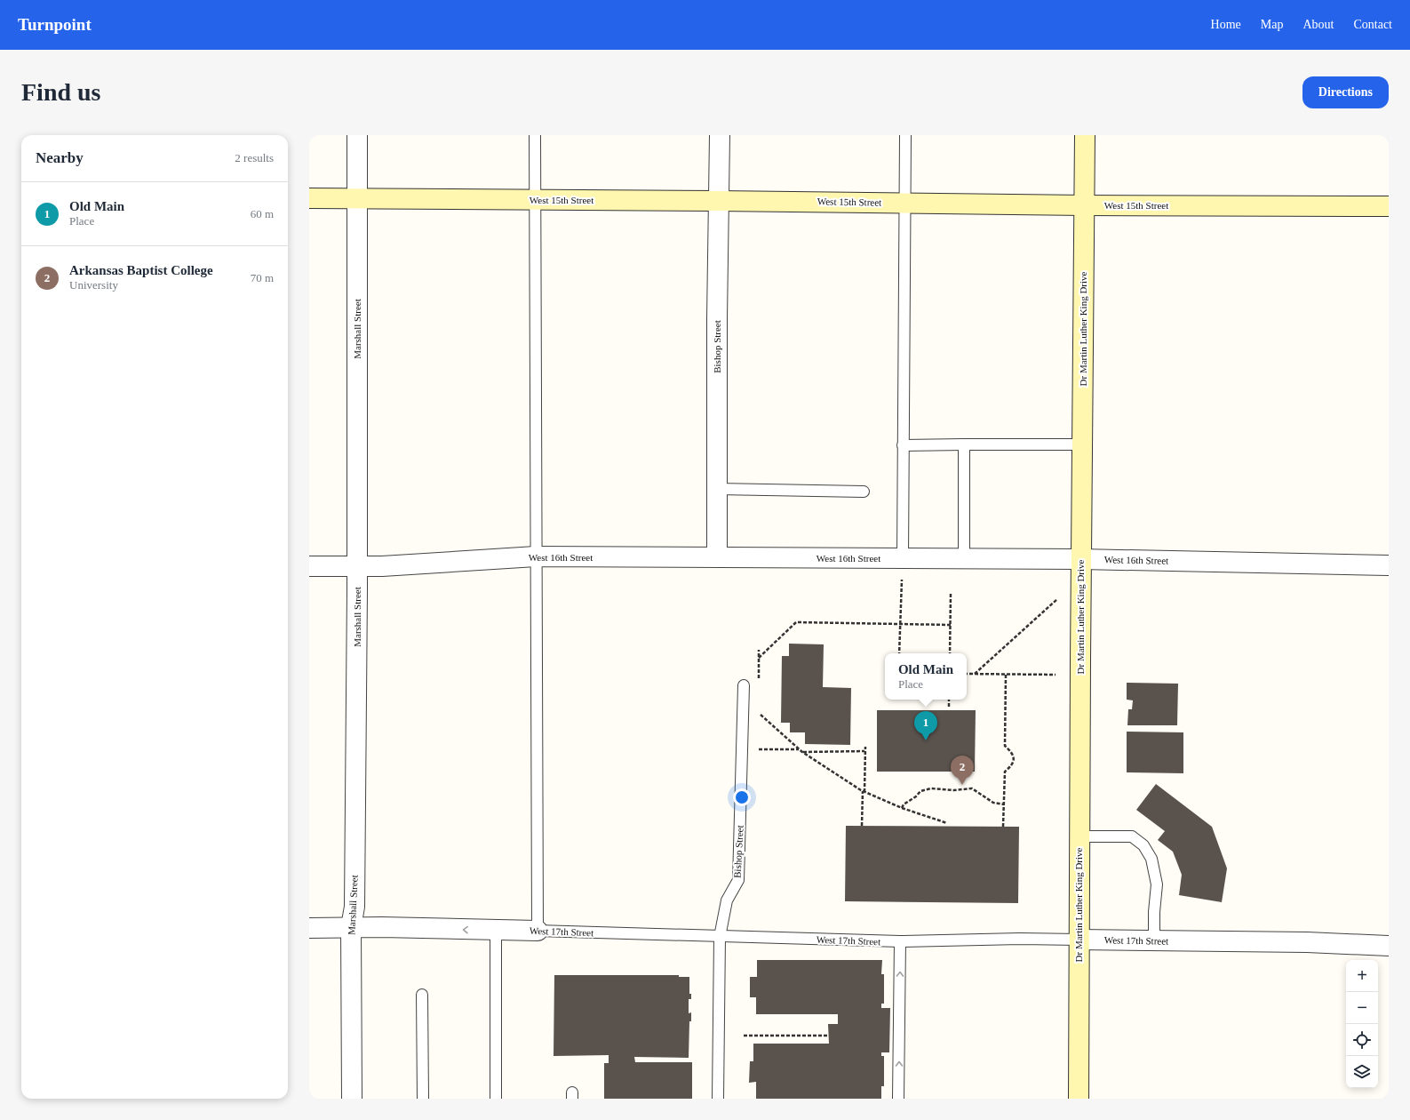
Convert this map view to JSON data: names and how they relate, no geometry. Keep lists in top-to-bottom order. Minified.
{"streets":{"street":["West 15th Street","Marshall Street","Dr Martin Luther King Drive","Bishop Street","West 16th Street","West 17th Street"]},"crossings":[["West 15th Street","Marshall Street"],["West 15th Street","Dr Martin Luther King Drive"],["West 15th Street","Bishop Street"],["Marshall Street","West 16th Street"],["Marshall Street","West 17th Street"],["Dr Martin Luther King Drive","West 16th Street"],["Dr Martin Luther King Drive","West 17th Street"],["Bishop Street","West 16th Street"],["Bishop Street","West 17th Street"]],"page":{"header":"Turnpoint","nav":["Home","Map","About","Contact"],"buttons":"Directions","title":"Find us","heading":["Nearby","2 results"],"list":[{"mark":"1","name":"Old Main","note":"Place","value":"60 m"},{"mark":"2","name":"Arkansas Baptist College","note":"University","value":"70 m"}],"popup":["Old Main","Place"],"pins":["1","2"],"map_buttons":["+","−"]}}
